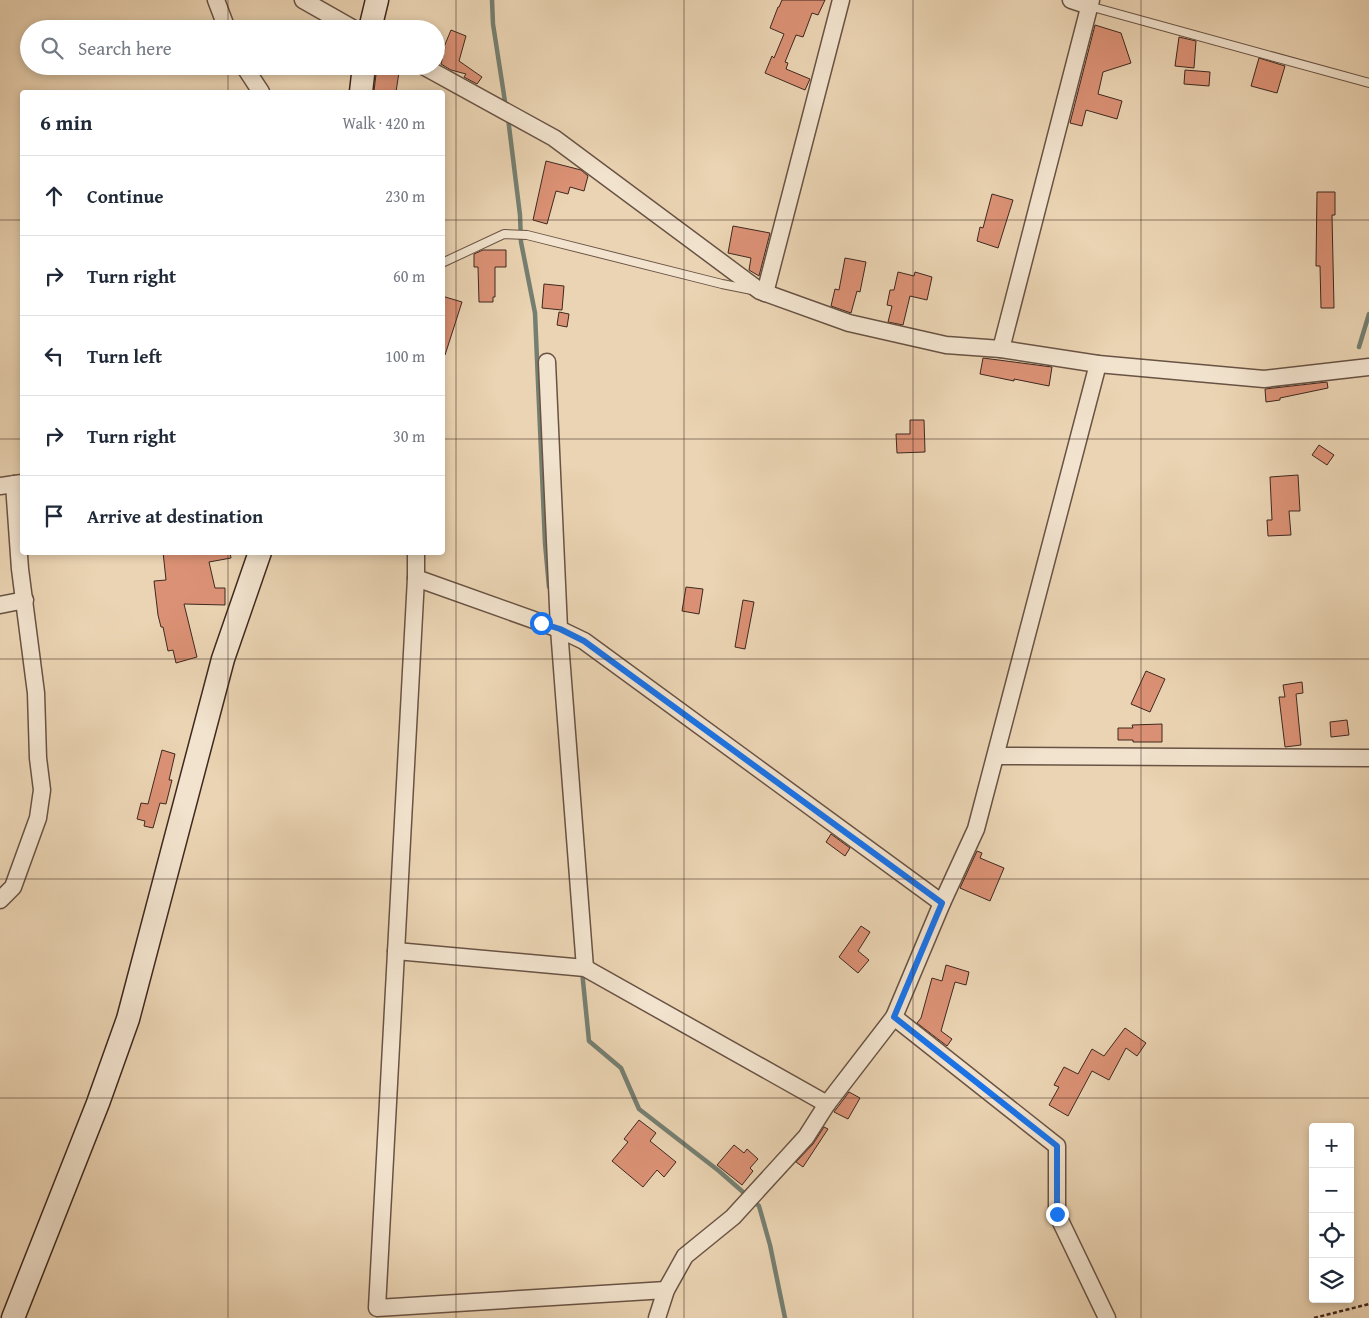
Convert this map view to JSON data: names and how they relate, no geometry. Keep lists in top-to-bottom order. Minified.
{"page":{"search":"Search here","heading":["6 min","Walk · 420 m"],"list":[["Continue","230 m"],["Turn right","60 m"],["Turn left","100 m"],["Turn right","30 m"],"Arrive at destination"],"map_buttons":["+","−"]}}
